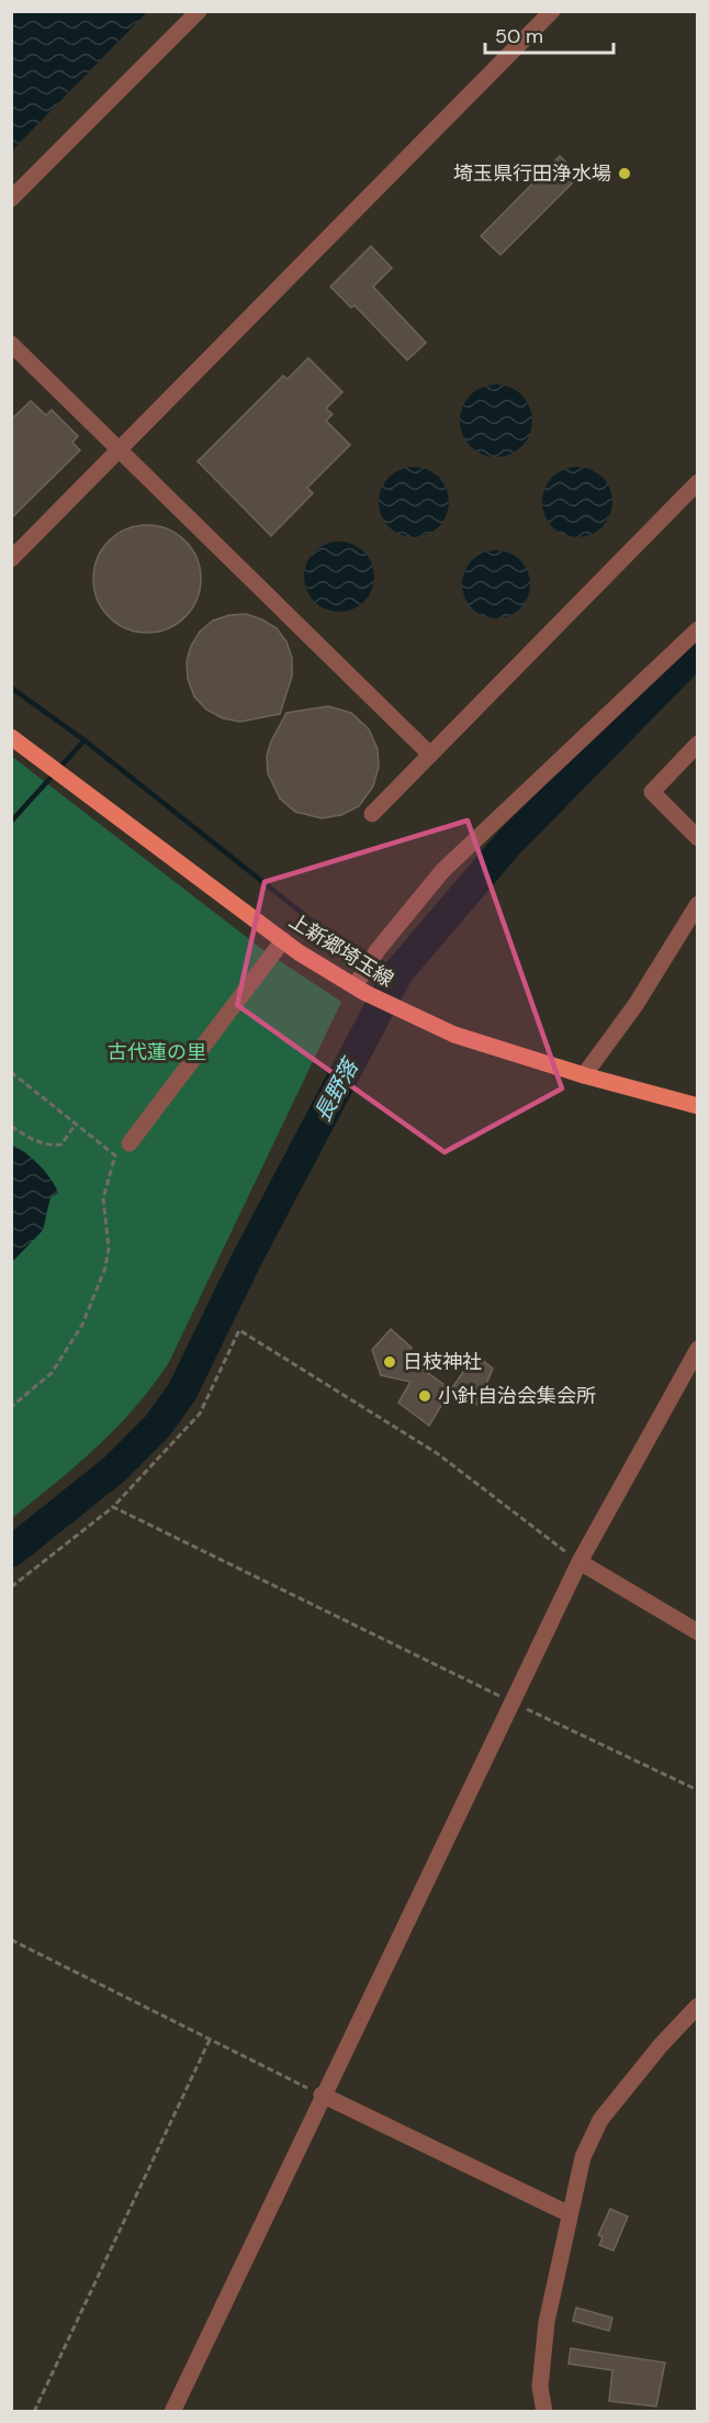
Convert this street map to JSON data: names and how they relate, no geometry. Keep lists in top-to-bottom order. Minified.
{"streets":{"main road":["上新郷埼玉線"]},"water":["長野落"],"parks":["古代蓮の里"],"places":["埼玉県行田浄水場","日枝神社","小針自治会集会所"],"scale_bar":"50 m"}
